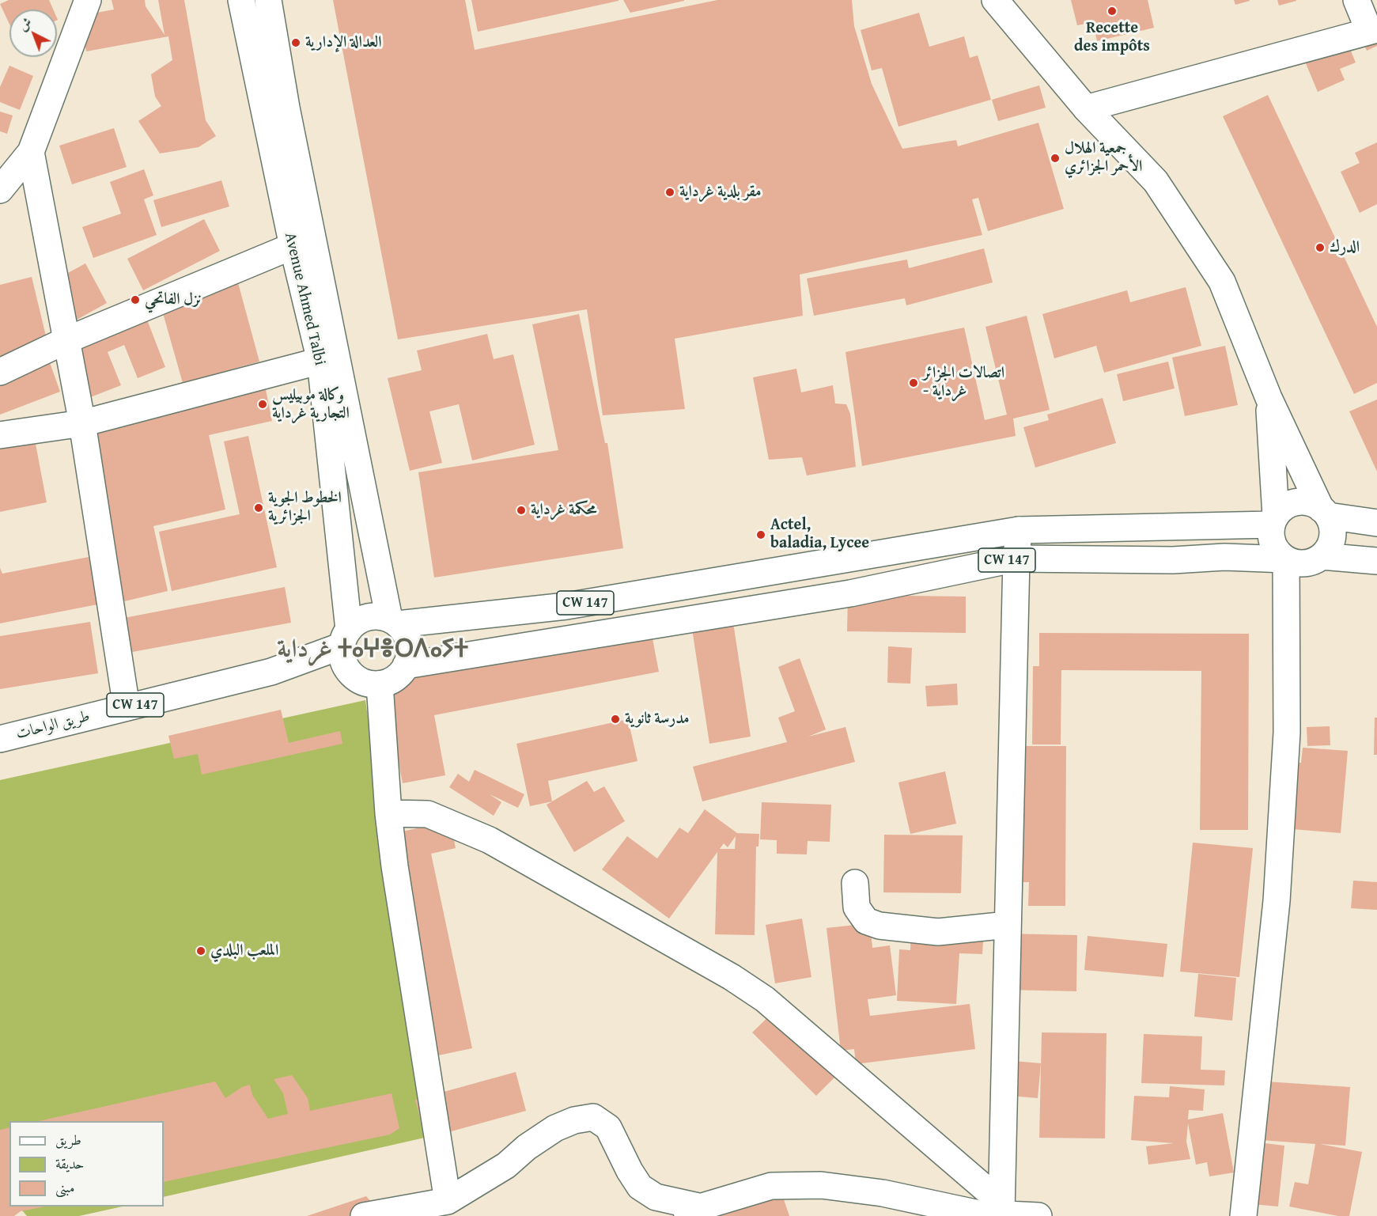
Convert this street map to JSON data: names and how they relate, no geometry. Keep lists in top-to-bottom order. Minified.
{"streets":{"street":["Avenue Ahmed Talbi","CW 147","طريق الواحات"]},"crossings":[["Avenue Ahmed Talbi","CW 147"],["Avenue Ahmed Talbi","طريق الواحات"],["CW 147","طريق الواحات"]],"districts":["غرداية ⵜⴰⵖⴻⵔⴷⴰⵢⵜ"],"places":["Recette des impôts","العدالة الإدارية","جمعية الهلال الأحمر الجزائري","مقر بلدية غرداية","الدرك","نزل الفاتحي","اتصالات الجزائر - غرداية","وكالة موبيليس التجارية غرداية","الخطوط الجوية الجزائرية","محكمة غرداية","Actel, baladia, Lycee","مدرسة ثانوية","الملعب البلدي"],"legend":["طريق","حديقة","مبنى"],"north":"top left"}
